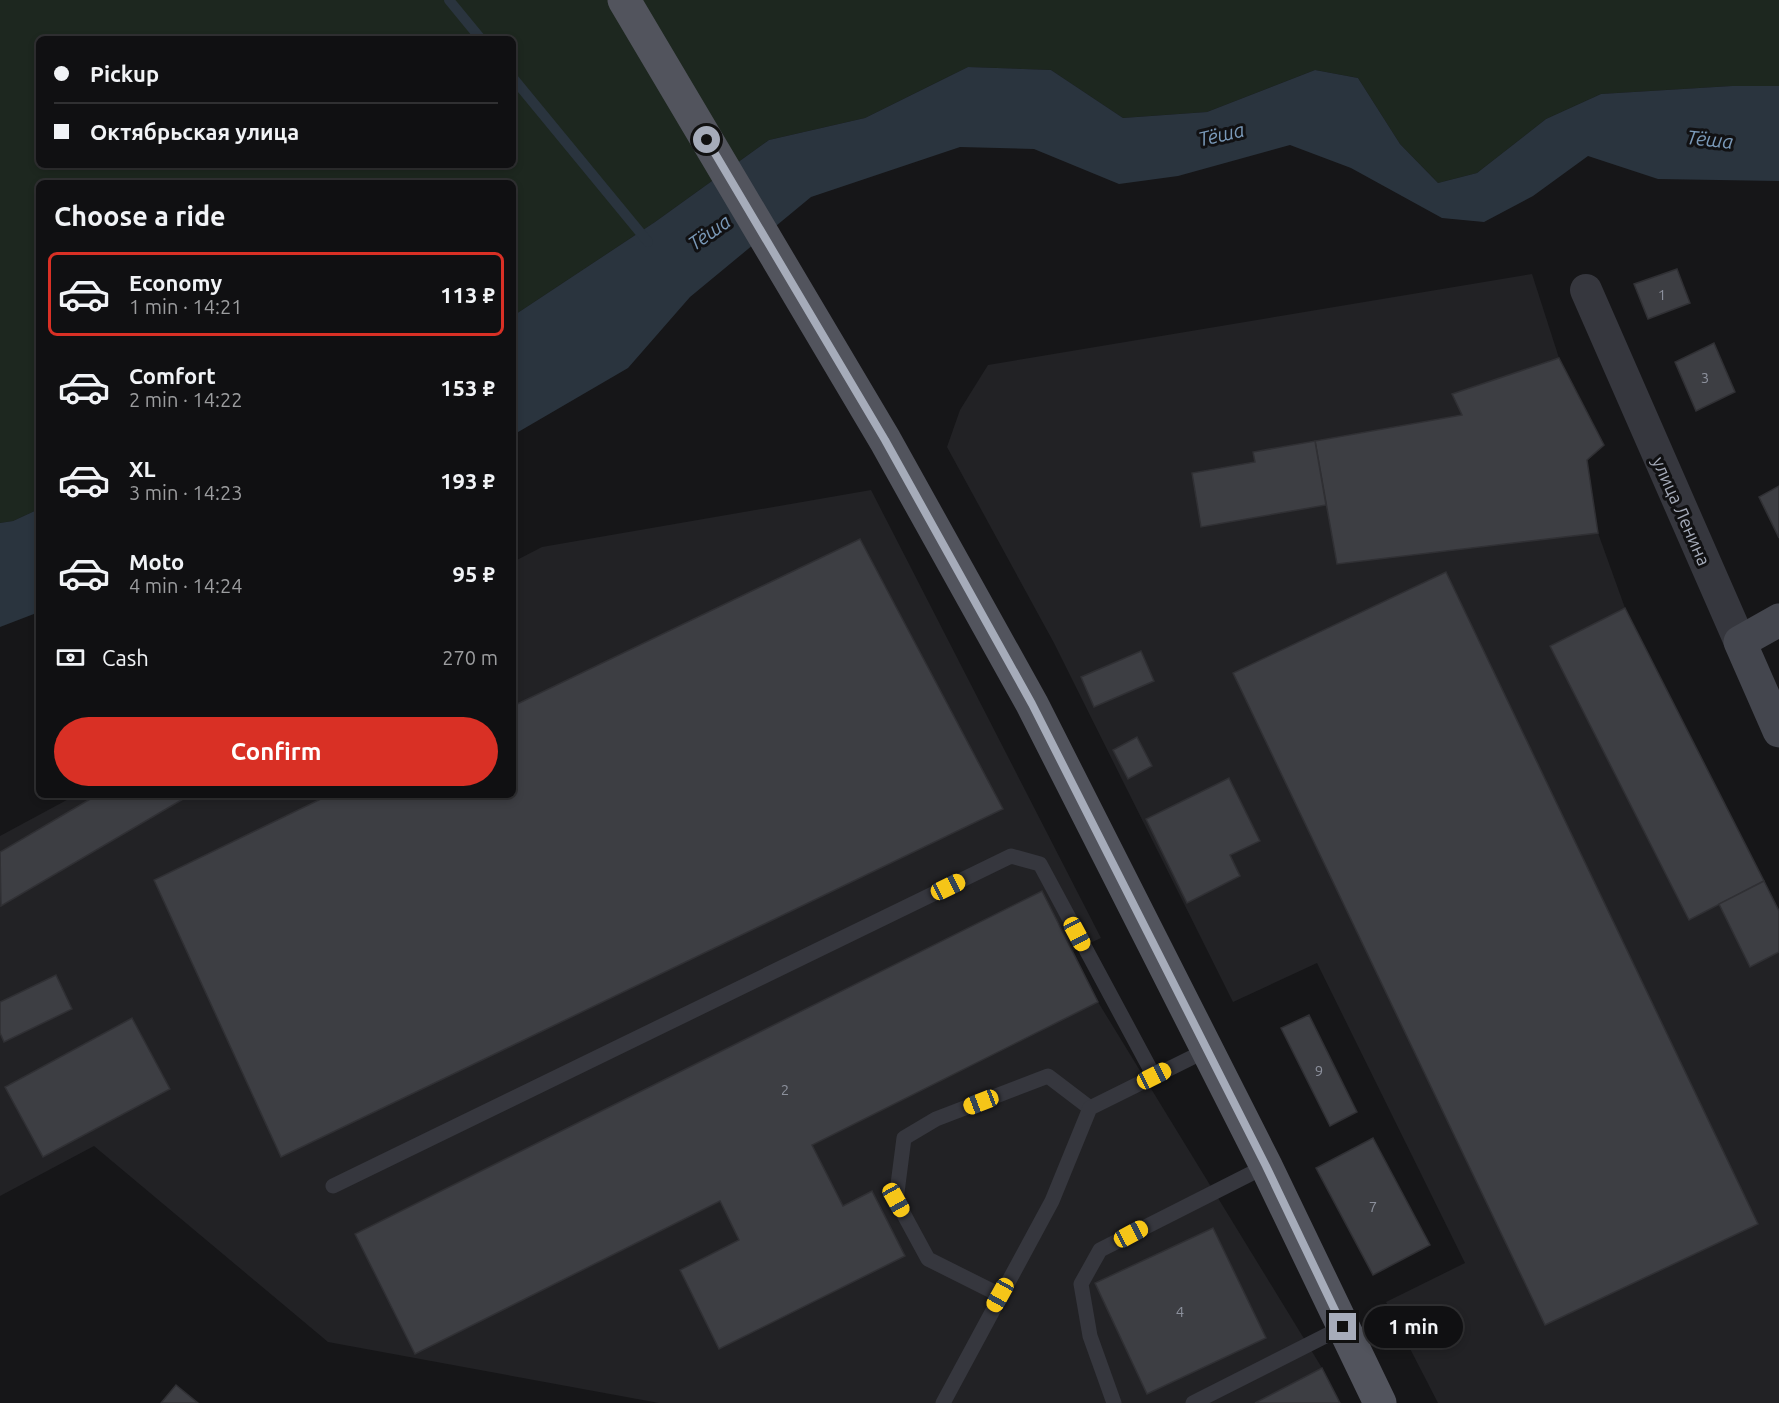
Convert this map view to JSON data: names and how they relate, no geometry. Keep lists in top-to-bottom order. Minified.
{"streets":{"street":["улица Ленина"]},"water":["Тёша"],"house_numbers":["1","3","9","2","7","4"],"page":{"banner":["Pickup","Октябрьская улица"],"heading":"Choose a ride","list":[{"name":"Economy","note":"1 min · 14:21","value":"113 ₽"},{"name":"Comfort","note":"2 min · 14:22","value":"153 ₽"},{"name":"XL","note":"3 min · 14:23","value":"193 ₽"},{"name":"Moto","note":"4 min · 14:24","value":"95 ₽"}],"pay":["Cash","270 m"],"buttons":"Confirm","bubble":"1 min"}}
